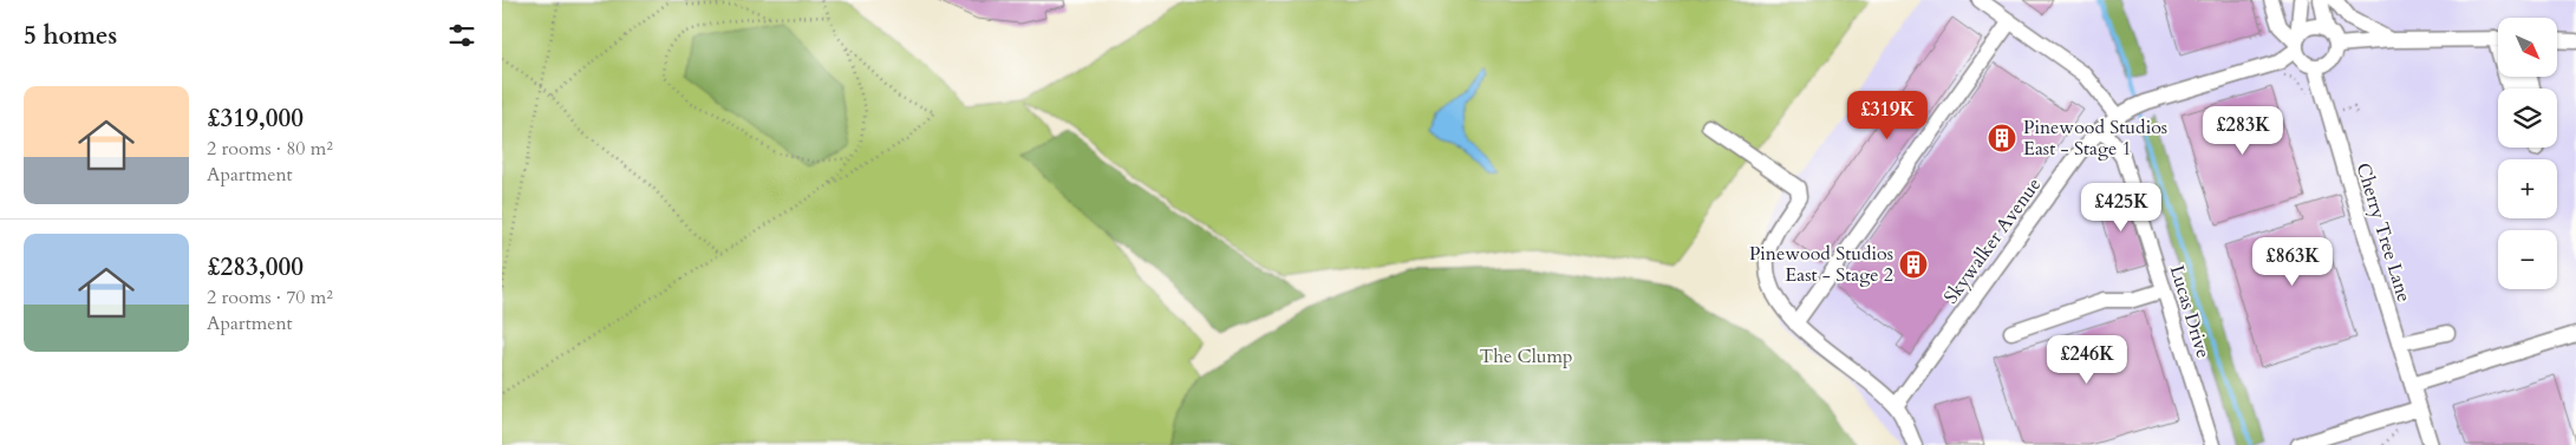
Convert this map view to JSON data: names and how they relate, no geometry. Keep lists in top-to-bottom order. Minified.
{"streets":{"street":["Cherry Tree Lane","Skywalker Avenue","Lucas Drive"]},"crossings":[["Cherry Tree Lane","Skywalker Avenue"],["Skywalker Avenue","Lucas Drive"]],"parks":["The Clump"],"places":{"building":["Pinewood Studios East - Stage 1","Pinewood Studios East - Stage 2"]},"north":"bottom right","page":{"heading":"5 homes","map_buttons":["+","−"],"list":[{"name":"£319,000","note":"2 rooms · 80 m² · Apartment"},{"name":"£283,000","note":"2 rooms · 70 m² · Apartment"}],"price":["£319K","£283K","£425K","£863K","£246K"]}}
